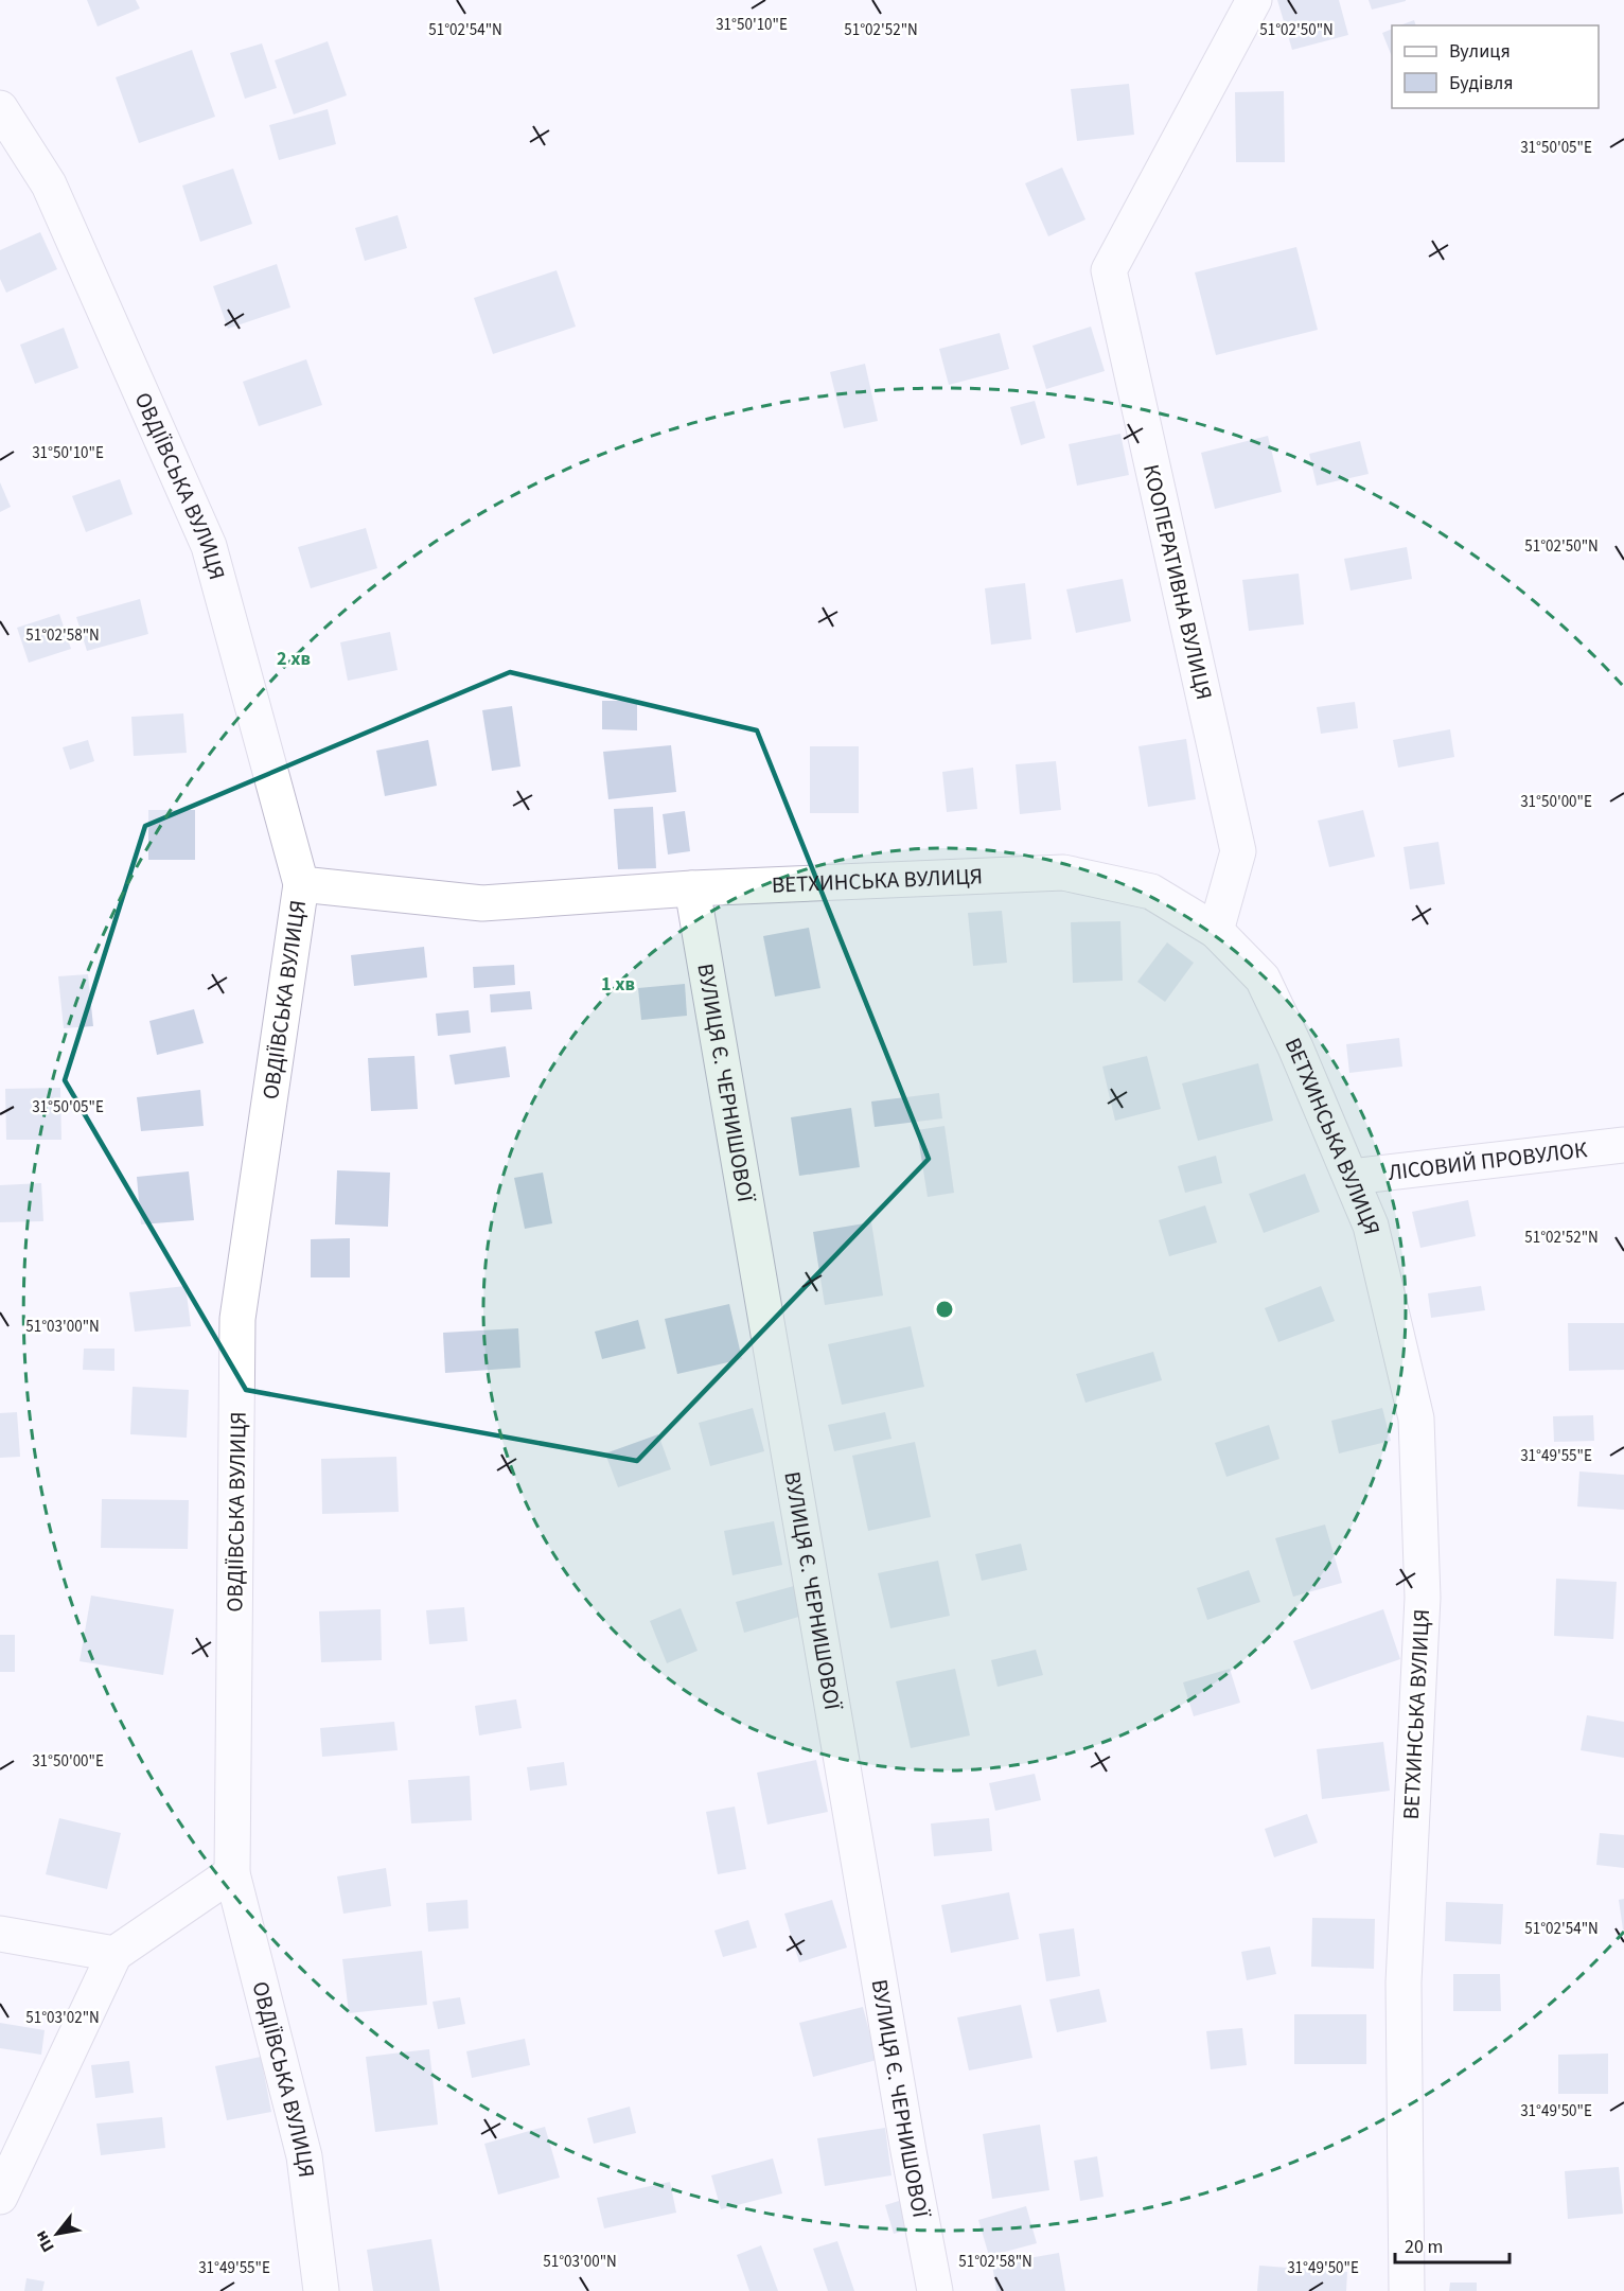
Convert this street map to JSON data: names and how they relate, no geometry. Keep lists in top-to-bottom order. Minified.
{"streets":{"street":["ОВДІЇВСЬКА ВУЛИЦЯ","КООПЕРАТИВНА ВУЛИЦЯ","ВЕТХИНСЬКА ВУЛИЦЯ","ВУЛИЦЯ Є. ЧЕРНИШОВОЇ","ЛІСОВИЙ ПРОВУЛОК"]},"crossings":[["ОВДІЇВСЬКА ВУЛИЦЯ","ВЕТХИНСЬКА ВУЛИЦЯ"],["КООПЕРАТИВНА ВУЛИЦЯ","ВЕТХИНСЬКА ВУЛИЦЯ"],["ВЕТХИНСЬКА ВУЛИЦЯ","ВУЛИЦЯ Є. ЧЕРНИШОВОЇ"],["ВЕТХИНСЬКА ВУЛИЦЯ","ЛІСОВИЙ ПРОВУЛОК"]],"legend":["Вулиця","Будівля"],"scale_bar":"20 m","north":"bottom left","coordinates":["31°50'10\"E","51°02'54\"N","51°02'52\"N","51°02'50\"N","31°50'05\"E","51°02'58\"N","31°50'00\"E","51°03'00\"N","31°49'55\"E","51°03'02\"N","31°49'50\"E"],"rings":["2 хв","1 хв"]}
